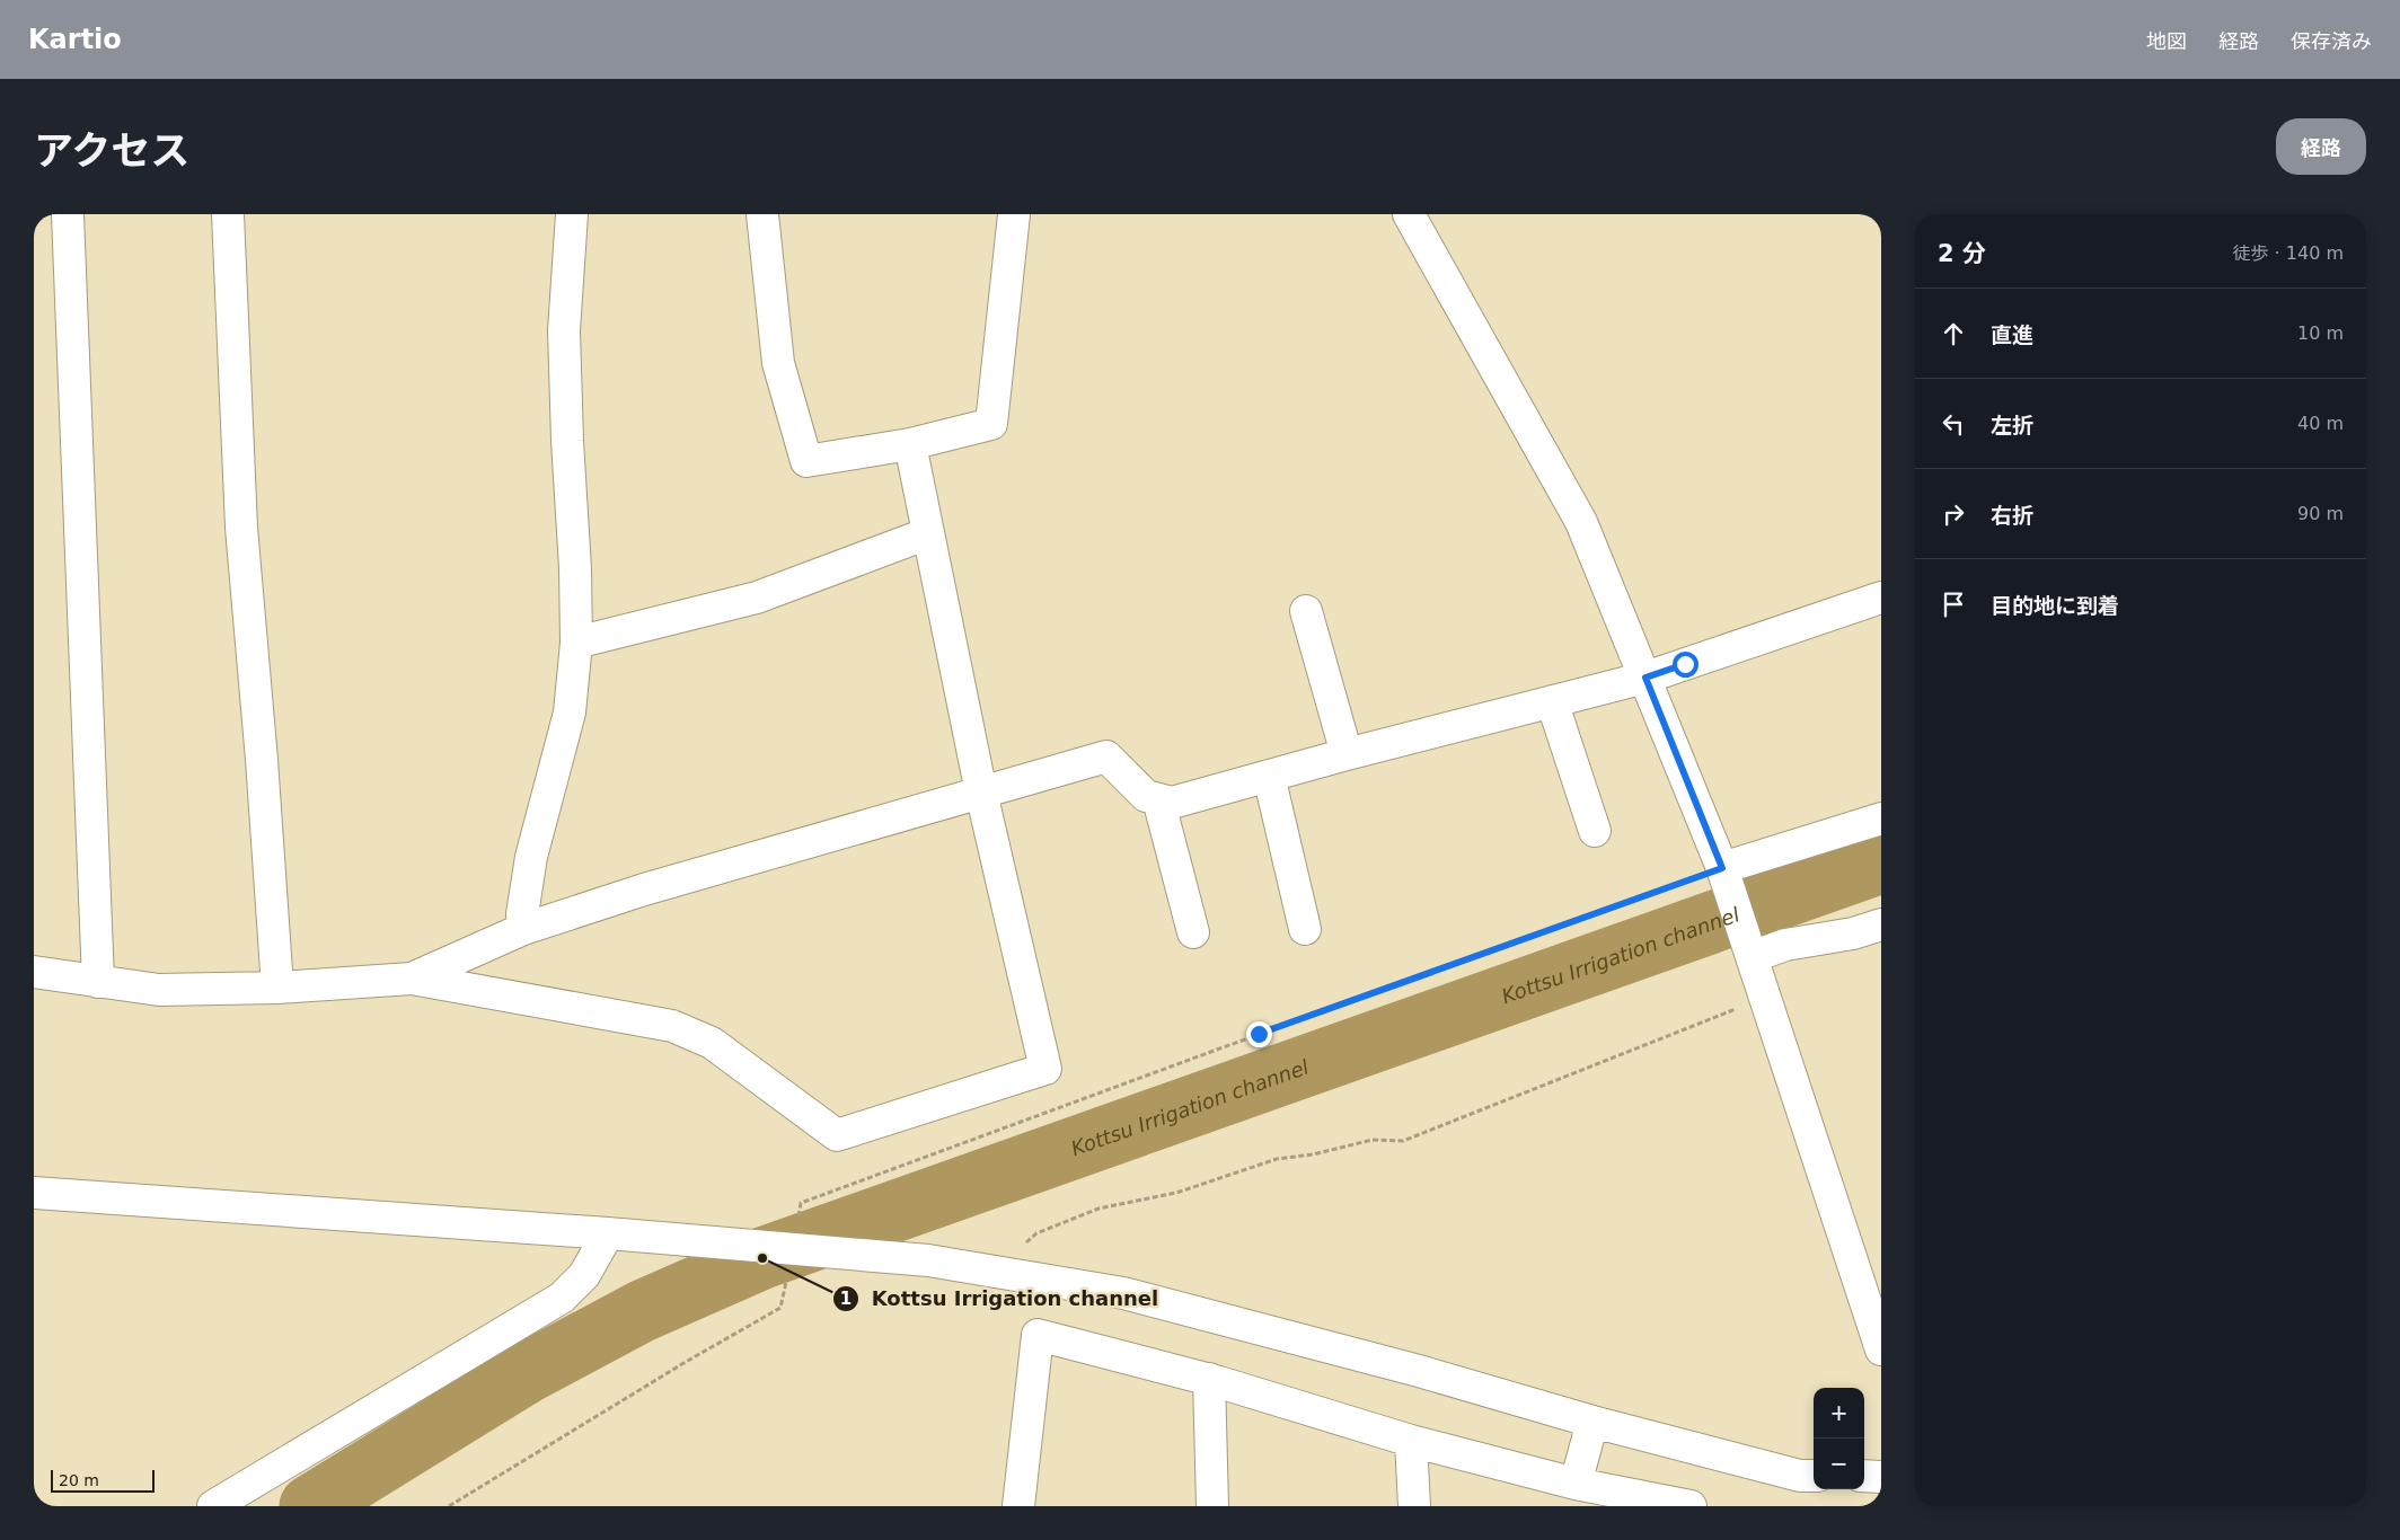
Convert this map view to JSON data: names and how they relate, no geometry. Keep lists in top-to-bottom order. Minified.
{"water":["Kottsu Irrigation channel"],"places":["Kottsu Irrigation channel"],"scale_bar":"20 m","page":{"header":"Kartio","nav":["地図","経路","保存済み"],"title":"アクセス","buttons":"経路","heading":["2 分","徒歩 · 140 m"],"list":[["直進","10 m"],["左折","40 m"],["右折","90 m"],"目的地に到着"],"map_buttons":["+","−"],"scale":"20 m"}}
